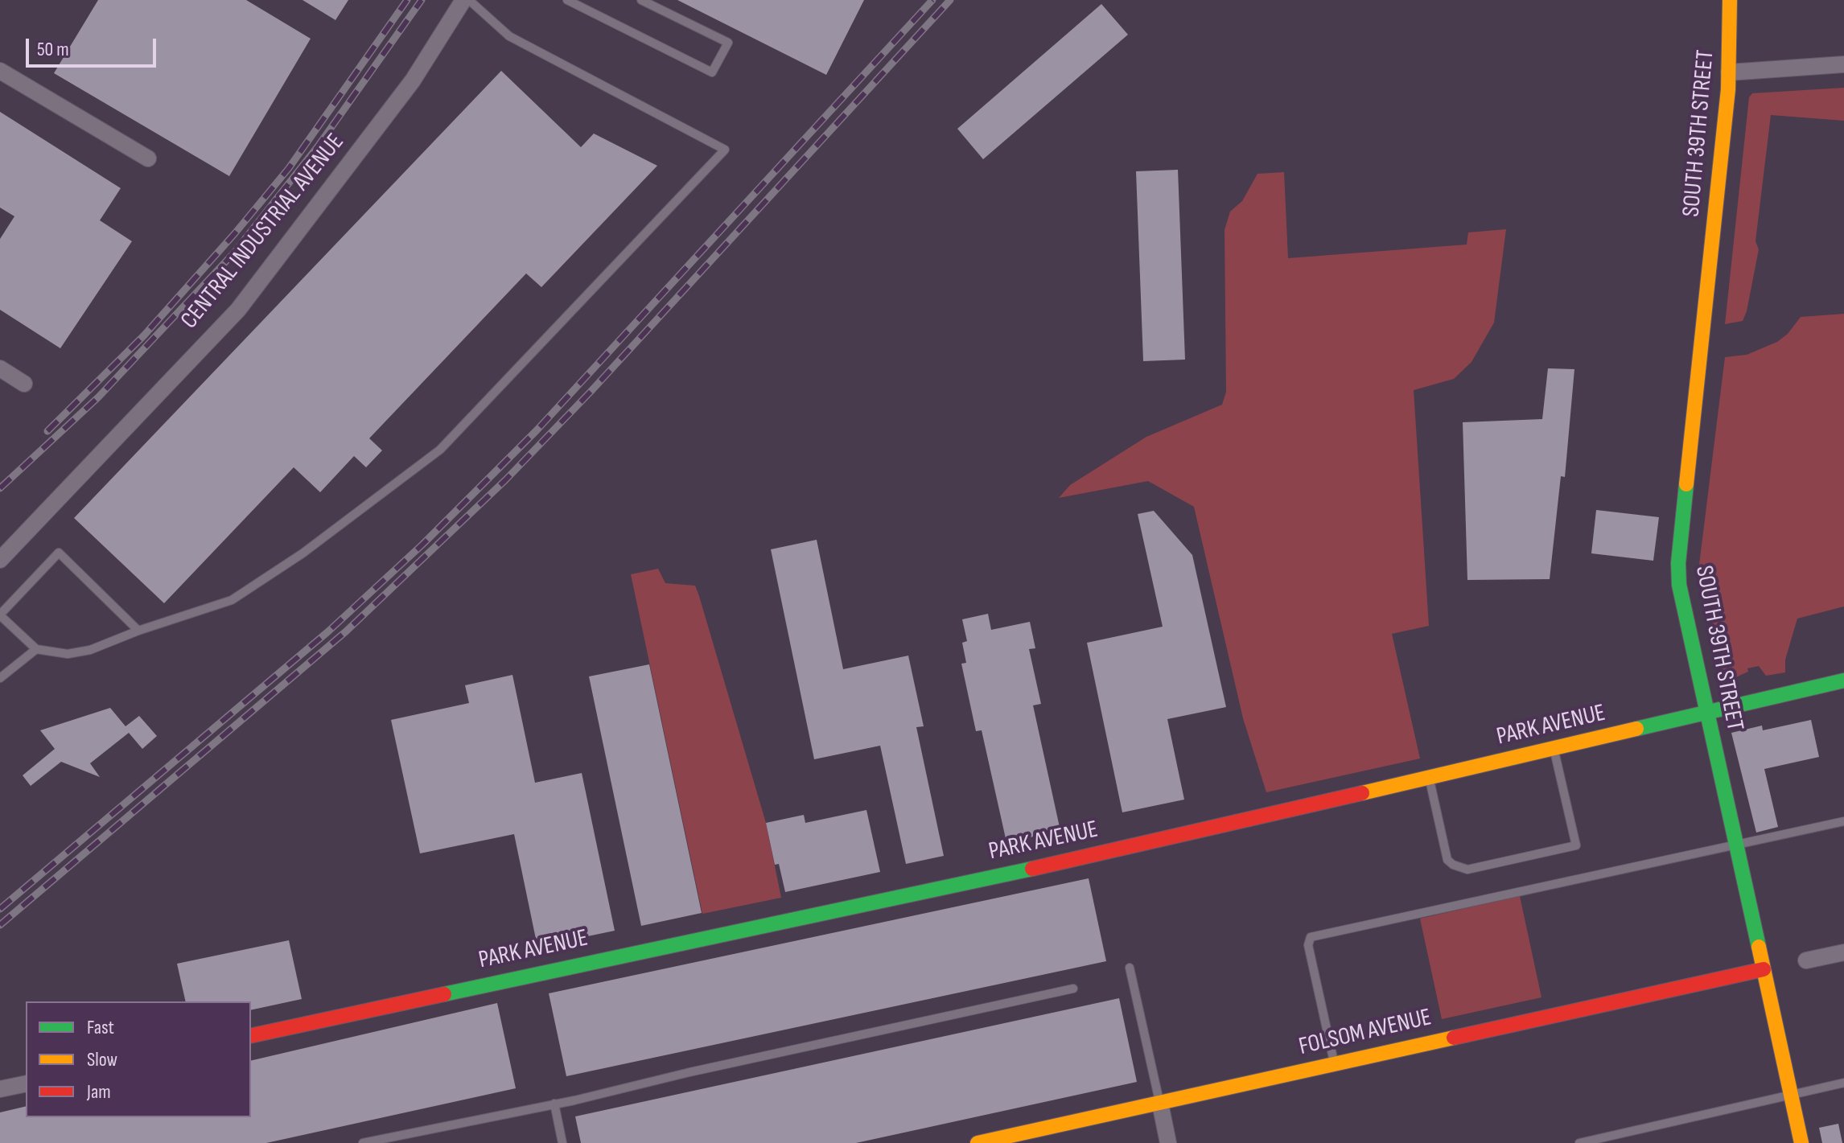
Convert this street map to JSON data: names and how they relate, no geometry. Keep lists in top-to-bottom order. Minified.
{"streets":{"street":["SOUTH 39TH STREET","CENTRAL INDUSTRIAL AVENUE","PARK AVENUE","FOLSOM AVENUE"]},"crossings":[["SOUTH 39TH STREET","PARK AVENUE"],["SOUTH 39TH STREET","FOLSOM AVENUE"]],"legend":["Fast","Slow","Jam"],"scale_bar":"50 m"}
